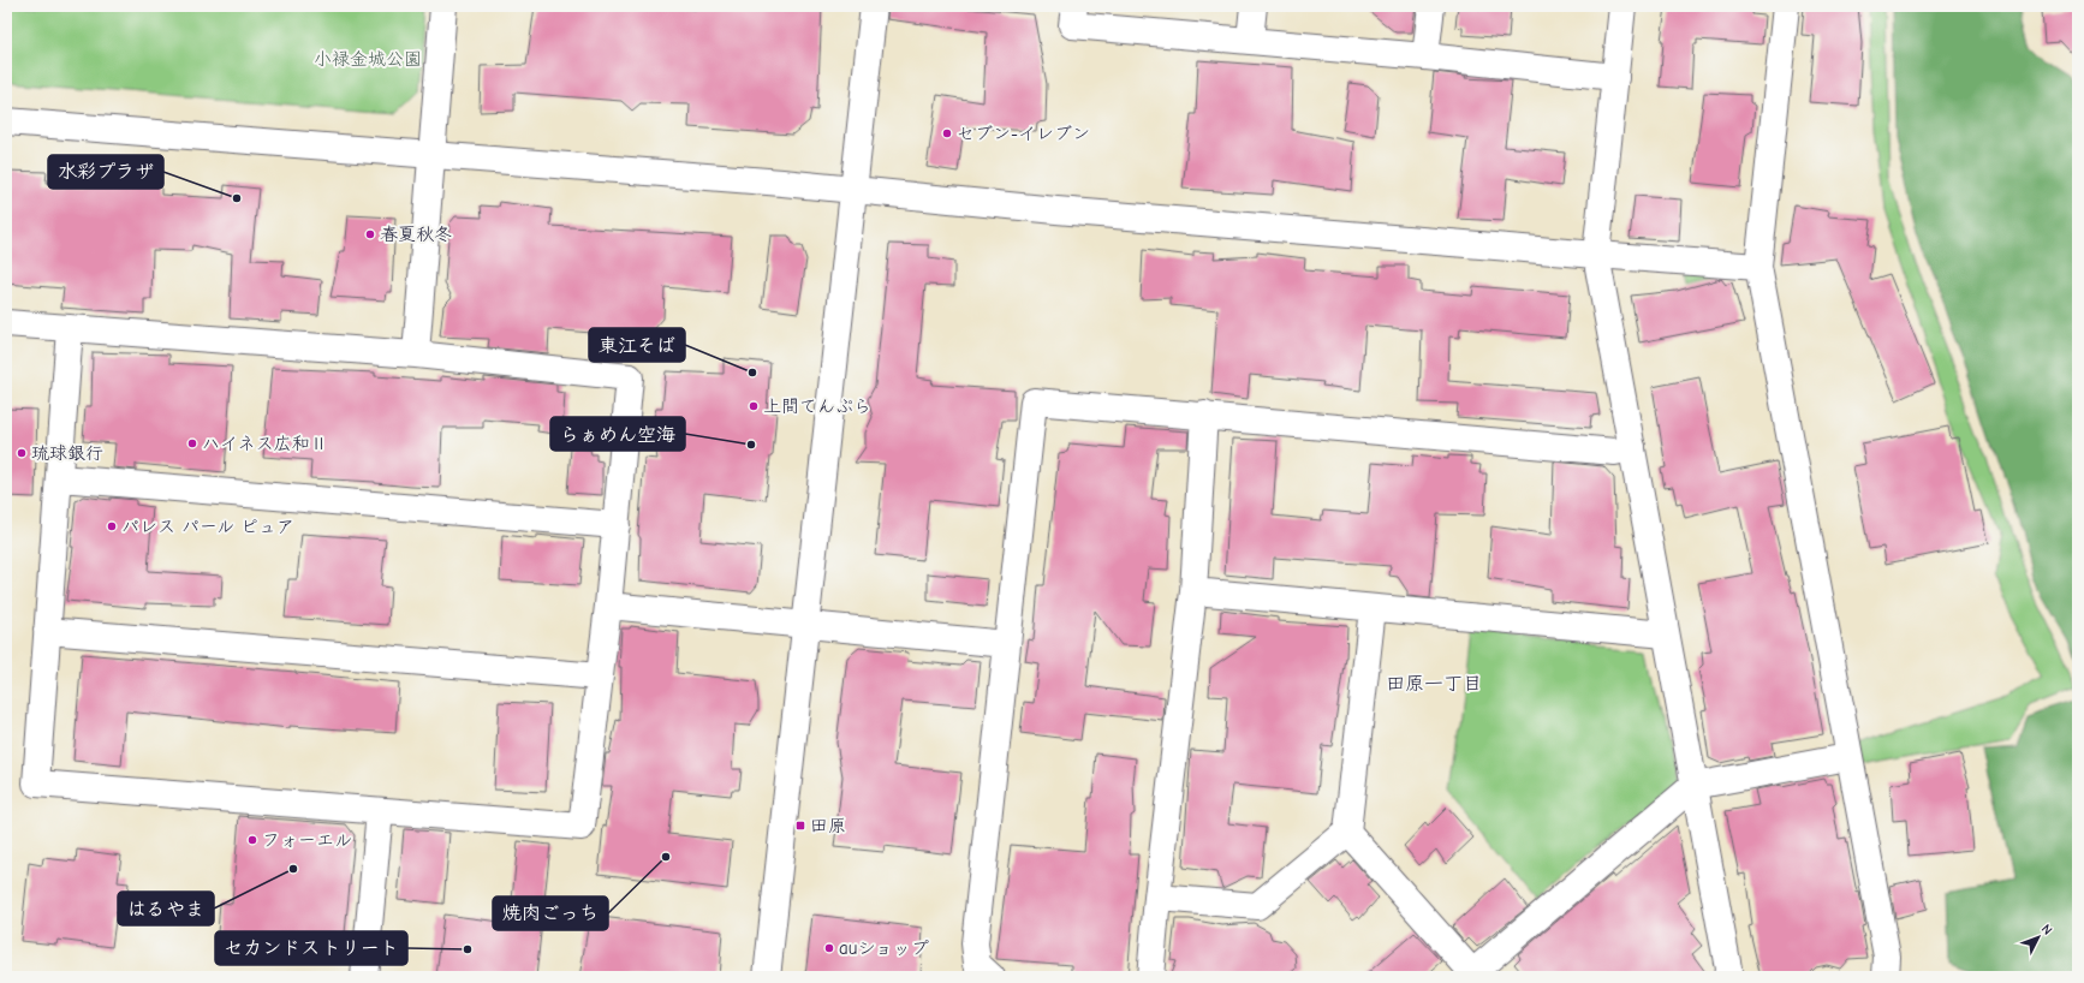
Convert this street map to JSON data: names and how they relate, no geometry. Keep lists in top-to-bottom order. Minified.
{"districts":["田原一丁目"],"parks":["小禄金城公園"],"places":{"other":["セブン-イレブン","水彩プラザ","春夏秋冬","東江そば","上間てんぷら","ハイネス広和Ⅱ","らぁめん空海","琉球銀行","パレス パール ピュア","フォーエル","焼肉ごっち","はるやま","auショップ","セカンドストリート"],"transit":["田原"]},"north":"top right"}
